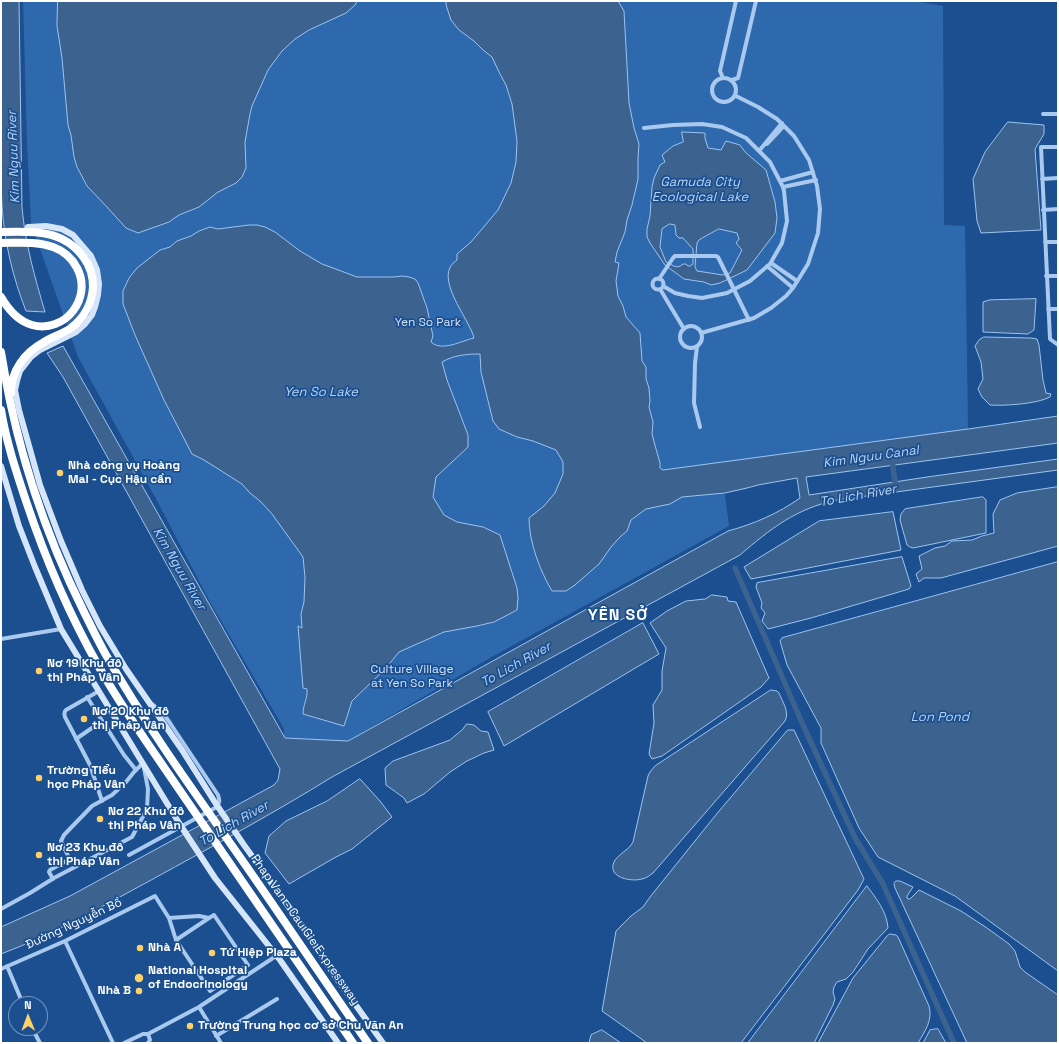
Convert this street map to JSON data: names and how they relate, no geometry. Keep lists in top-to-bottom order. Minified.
{"streets":{"highway":["Phap Van - Cau Gie Expressway"],"street":["Đường Nguyễn Bồ"]},"districts":["YÊN SỞ"],"water":["Kim Nguu River","Gamuda City Ecological Lake","Yen So Lake","Kim Nguu Canal","To Lich River","Lon Pond"],"parks":["Yen So Park","Culture Village at Yen So Park"],"places":["Nhà công vụ Hoàng Mai - Cục Hậu cần","Nơ 19 Khu đô thị Pháp Vân","Nơ 20 Khu đô thị Pháp Vân","Trường Tiểu học Pháp Vân","Nơ 22 Khu đô thị Pháp Vân","Nơ 23 Khu đô thị Pháp Vân","Nhà A","Tứ Hiệp Plaza","National Hospital of Endocrinology","Nhà B","Trường Trung học cơ sở Chu Văn An"],"north":"top"}
